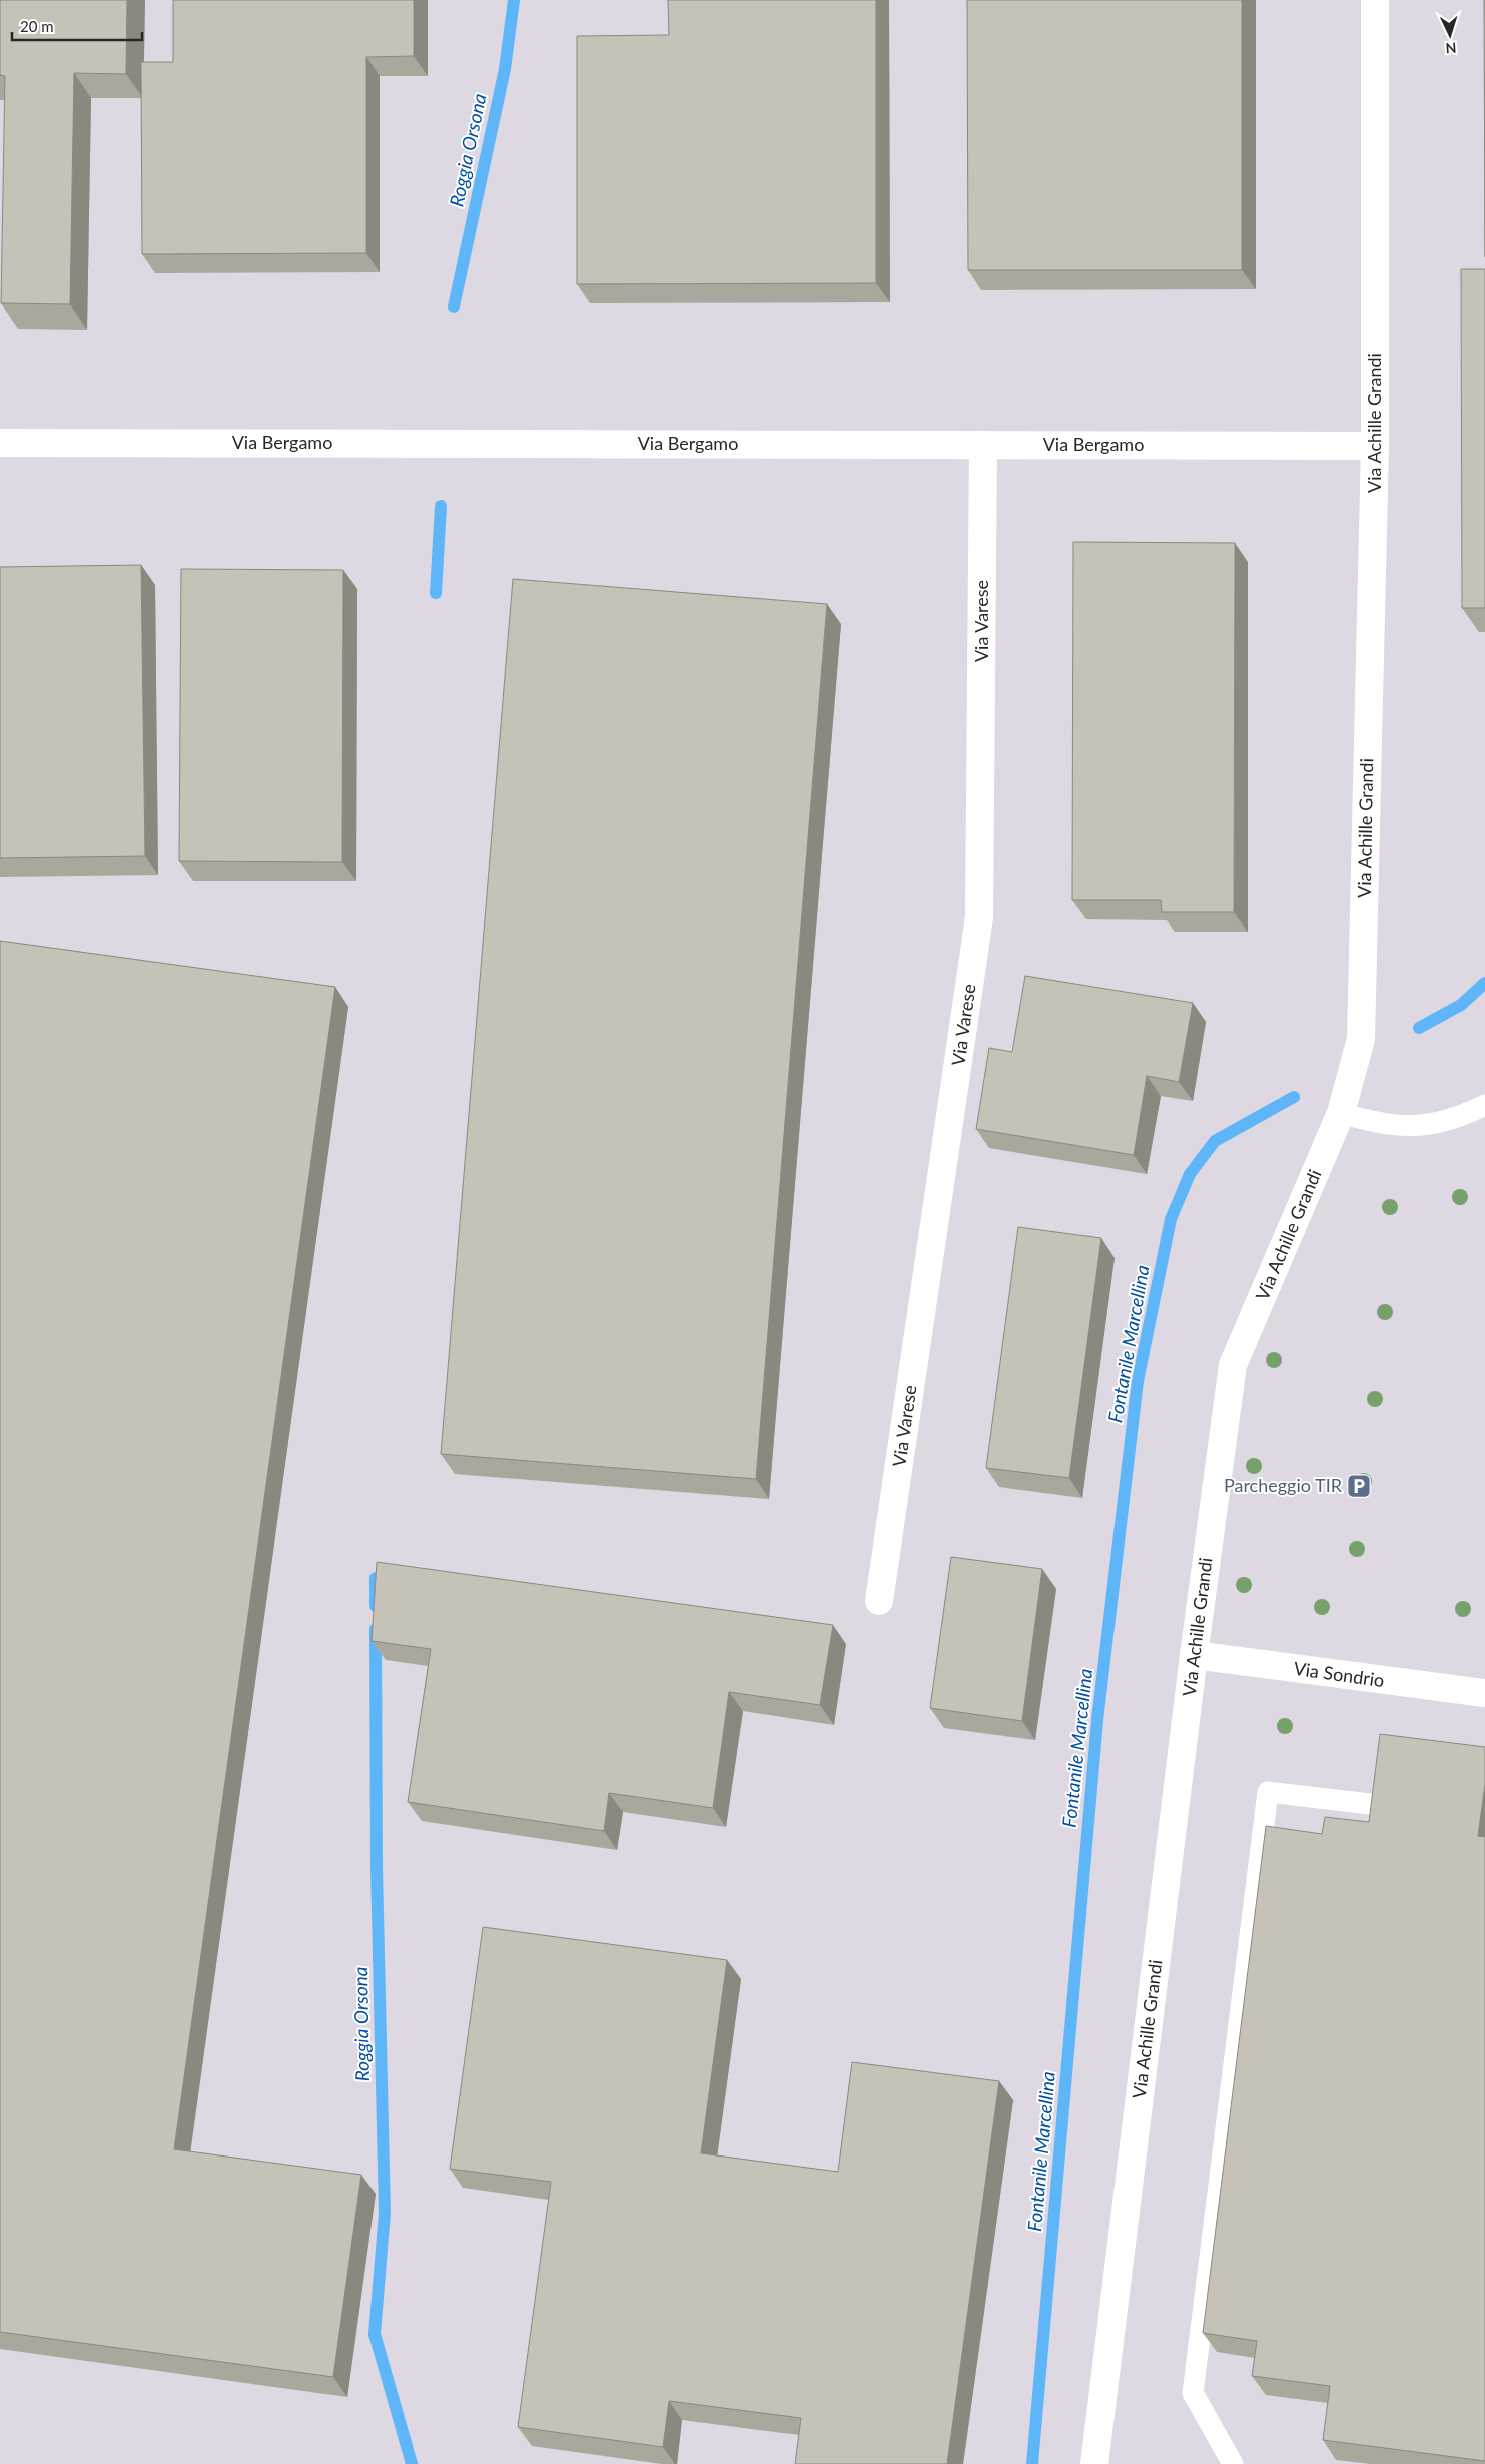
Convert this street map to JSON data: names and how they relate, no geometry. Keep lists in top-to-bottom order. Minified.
{"streets":{"street":["Via Achille Grandi","Via Bergamo","Via Varese","Via Sondrio"]},"crossings":[["Via Achille Grandi","Via Bergamo"],["Via Achille Grandi","Via Sondrio"],["Via Bergamo","Via Varese"]],"water":["Roggia Orsona","Fontanile Marcellina"],"places":{"parking":["Parcheggio TIR"]},"scale_bar":"20 m","north":"bottom"}
